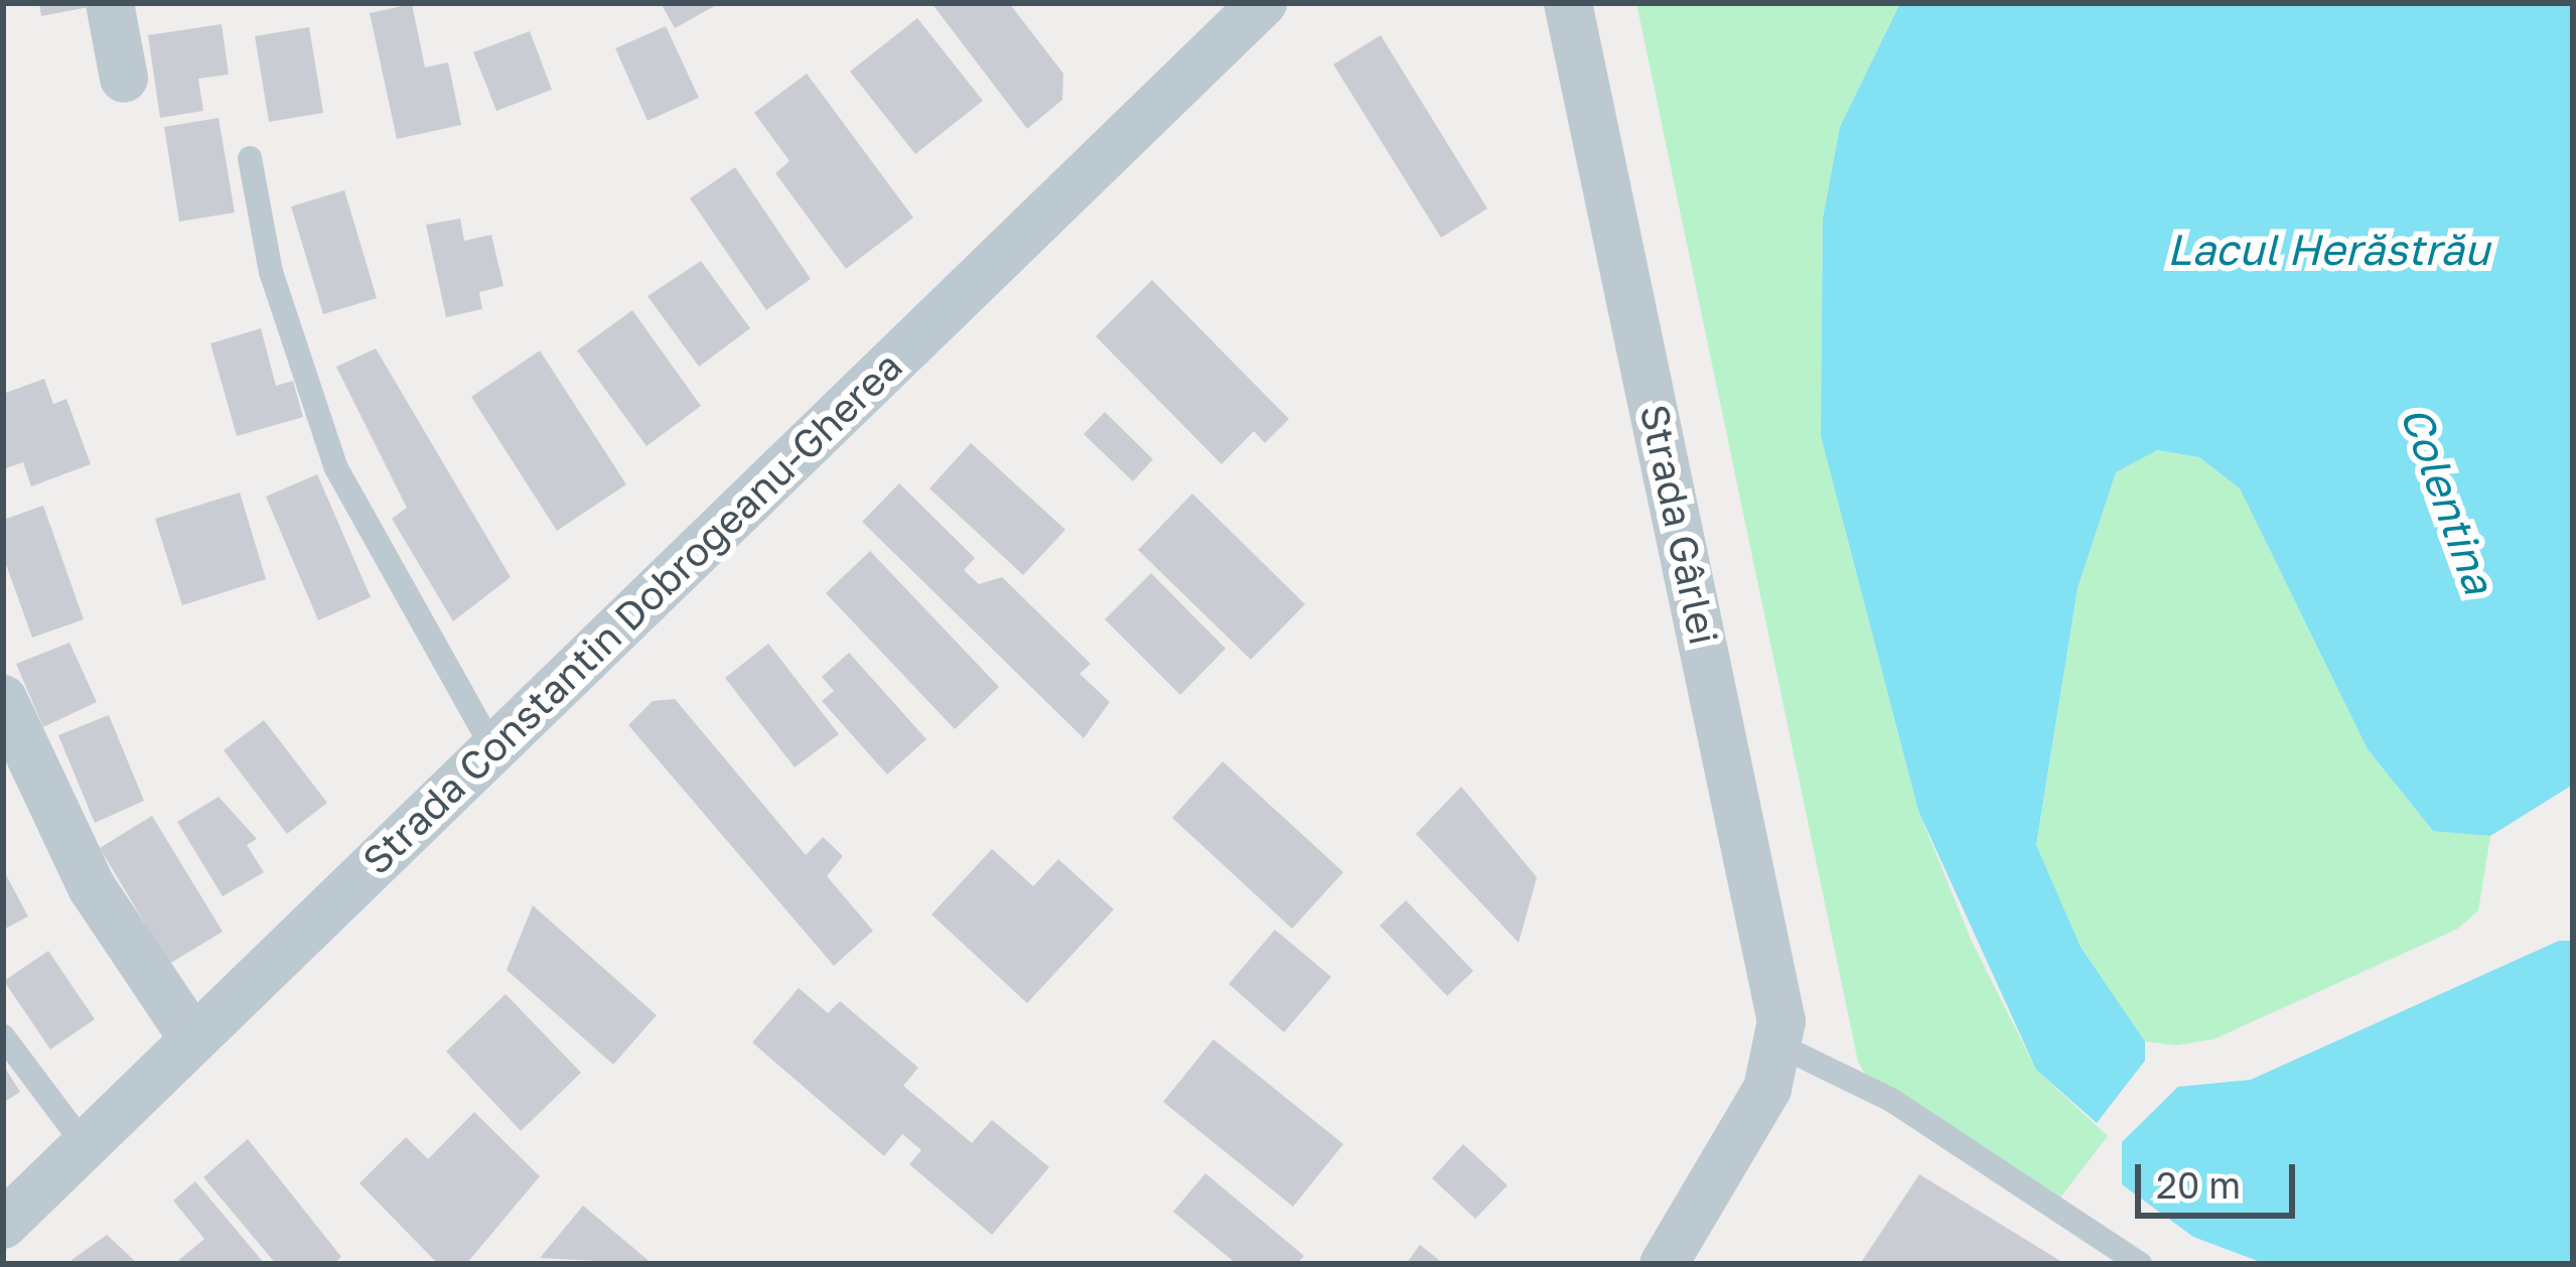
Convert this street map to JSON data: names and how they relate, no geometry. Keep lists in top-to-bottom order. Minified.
{"streets":{"street":["Strada Gârlei","Strada Constantin Dobrogeanu-Gherea"]},"water":["Lacul Herăstrău","Colentina"],"scale_bar":"20 m"}
